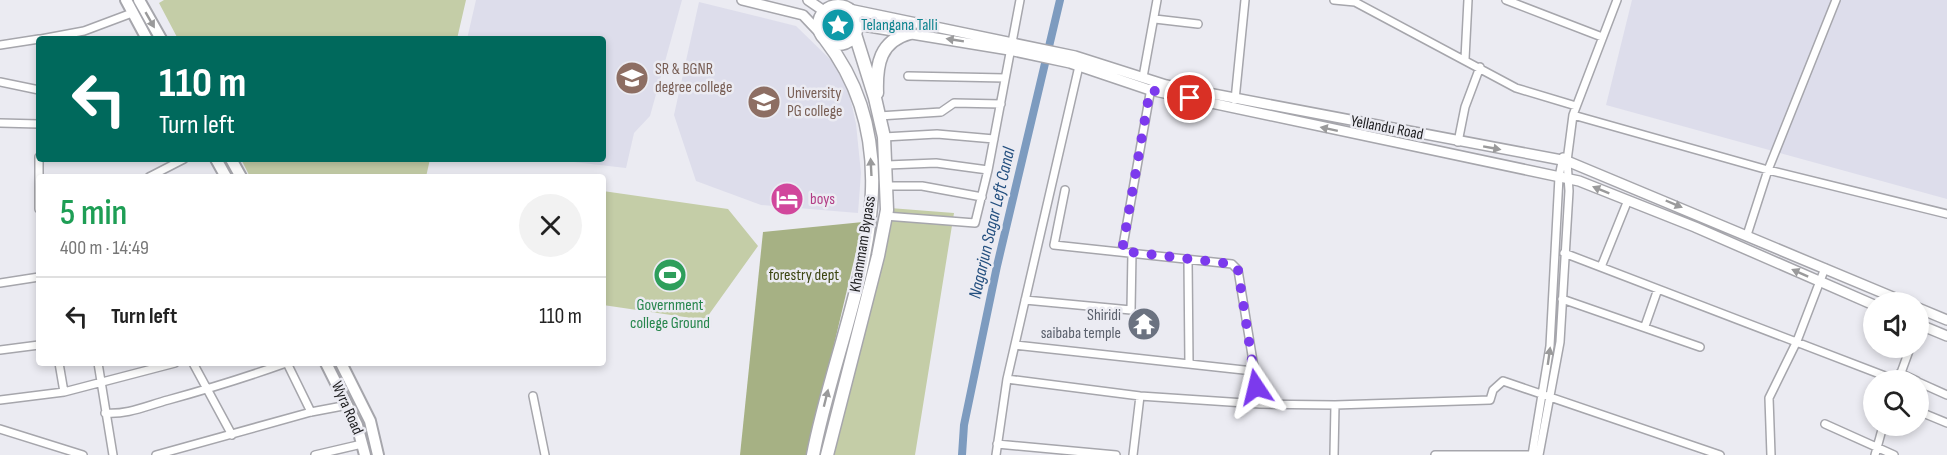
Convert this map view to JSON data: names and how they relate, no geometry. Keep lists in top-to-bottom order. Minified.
{"streets":{"highway":["Khammam Bypass"],"main road":["Yellandu Road","Wyra Road"]},"crossings":[["Yellandu Road","Khammam Bypass"]],"water":["Nagarjun Sagar Left Canal"],"parks":["forestry dept"],"places":{"place":["Telangana Talli"],"school or university":["SR & BGNR degree college","University PG college"],"hotel":["boys"],"sports":["Government college Ground"],"temple":["Shiridi saibaba temple"]},"page":{"turn":["110 m","Turn left"],"heading":["5 min","400 m · 14:49"],"list":[{"name":"Turn left","value":"110 m"}]}}
